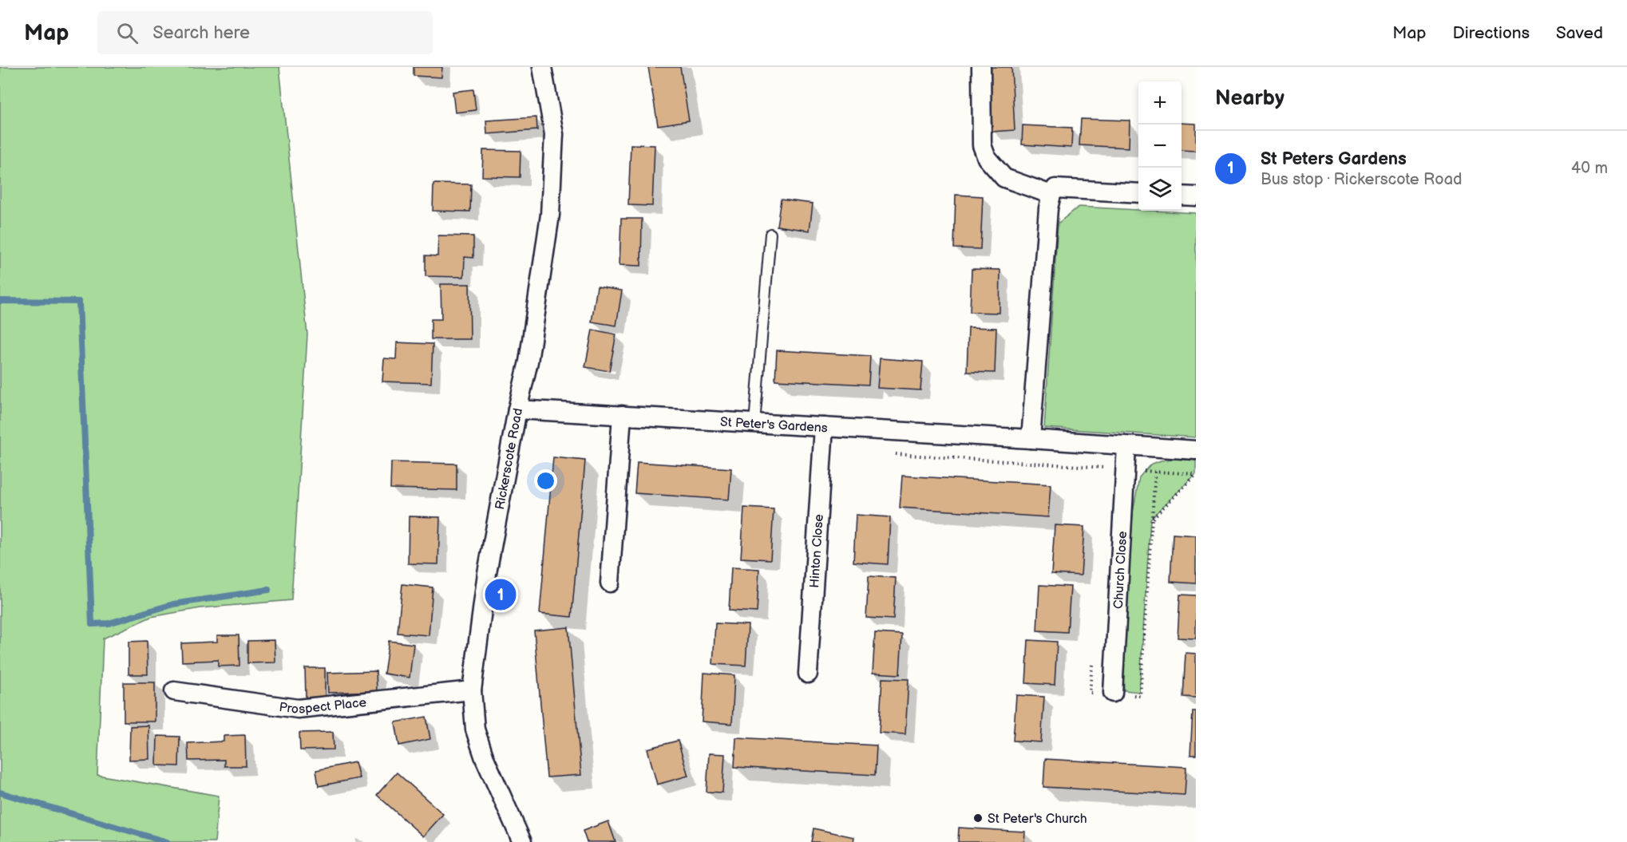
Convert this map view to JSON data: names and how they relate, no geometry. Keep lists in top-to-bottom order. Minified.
{"streets":{"street":["St Peter's Gardens","Rickerscote Road","Hinton Close","Church Close","Prospect Place"]},"crossings":[["St Peter's Gardens","Rickerscote Road"],["St Peter's Gardens","Hinton Close"],["St Peter's Gardens","Church Close"],["Rickerscote Road","Prospect Place"]],"places":["St Peter's Church"],"page":{"header":"Map","search":"Search here","nav":["Map","Directions","Saved"],"heading":"Nearby","map_buttons":["+","−"],"list":[{"mark":"1","name":"St Peters Gardens","note":"Bus stop · Rickerscote Road","value":"40 m"}],"pins":"1"}}
